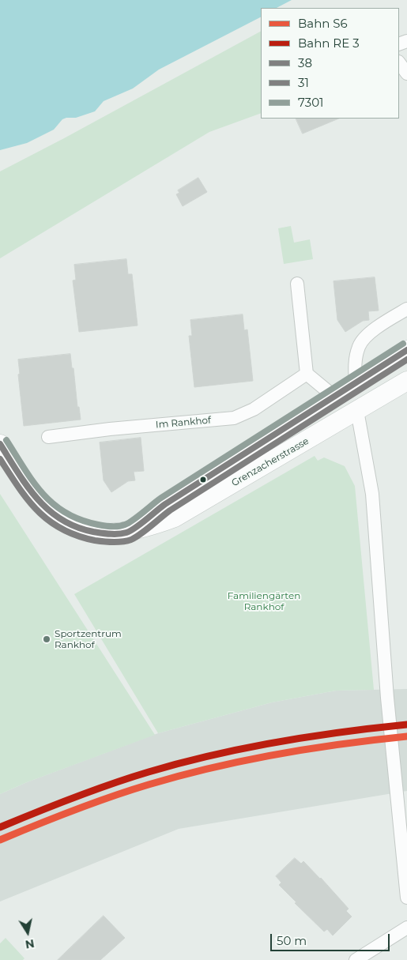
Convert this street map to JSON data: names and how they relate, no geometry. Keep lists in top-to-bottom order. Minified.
{"streets":{"main road":["Grenzacherstrasse"],"street":["Im Rankhof"]},"parks":["Familiengärten Rankhof"],"places":["Sportzentrum Rankhof"],"lines":["transit line 7301","transit line 38","transit line 31","rail line S6"],"legend":["Bahn S6","Bahn RE 3","38","31","7301"],"scale_bar":"50 m","north":"bottom"}
